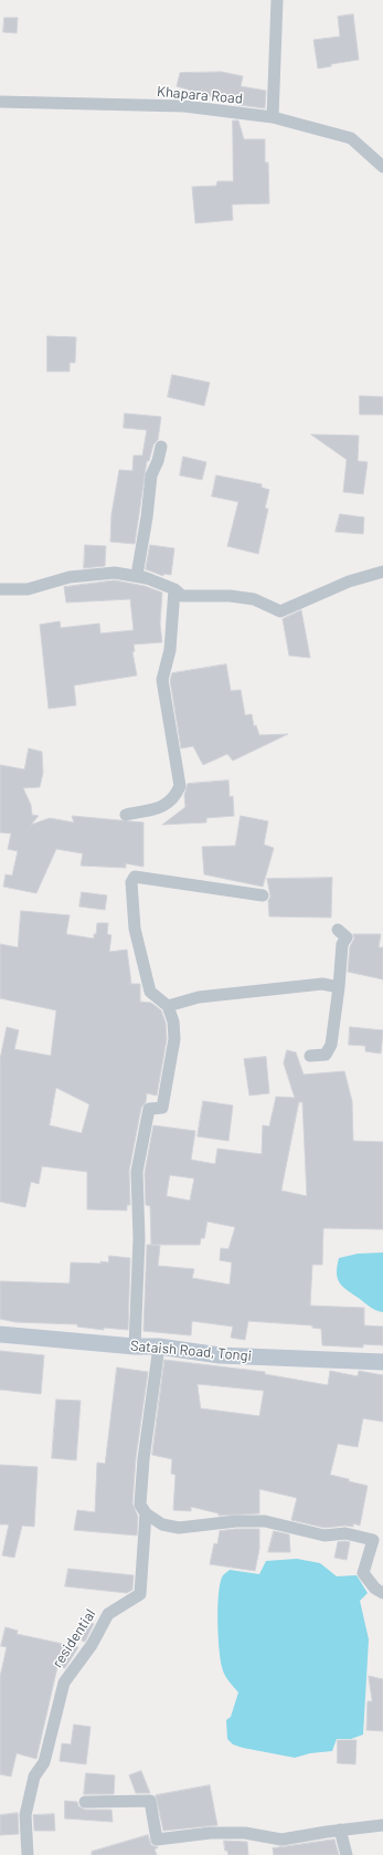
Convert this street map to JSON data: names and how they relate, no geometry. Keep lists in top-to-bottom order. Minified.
{"streets":{"street":["Khapara Road","Sataish Road, Tongi","residential"]},"crossings":[["Sataish Road, Tongi","residential"]]}
